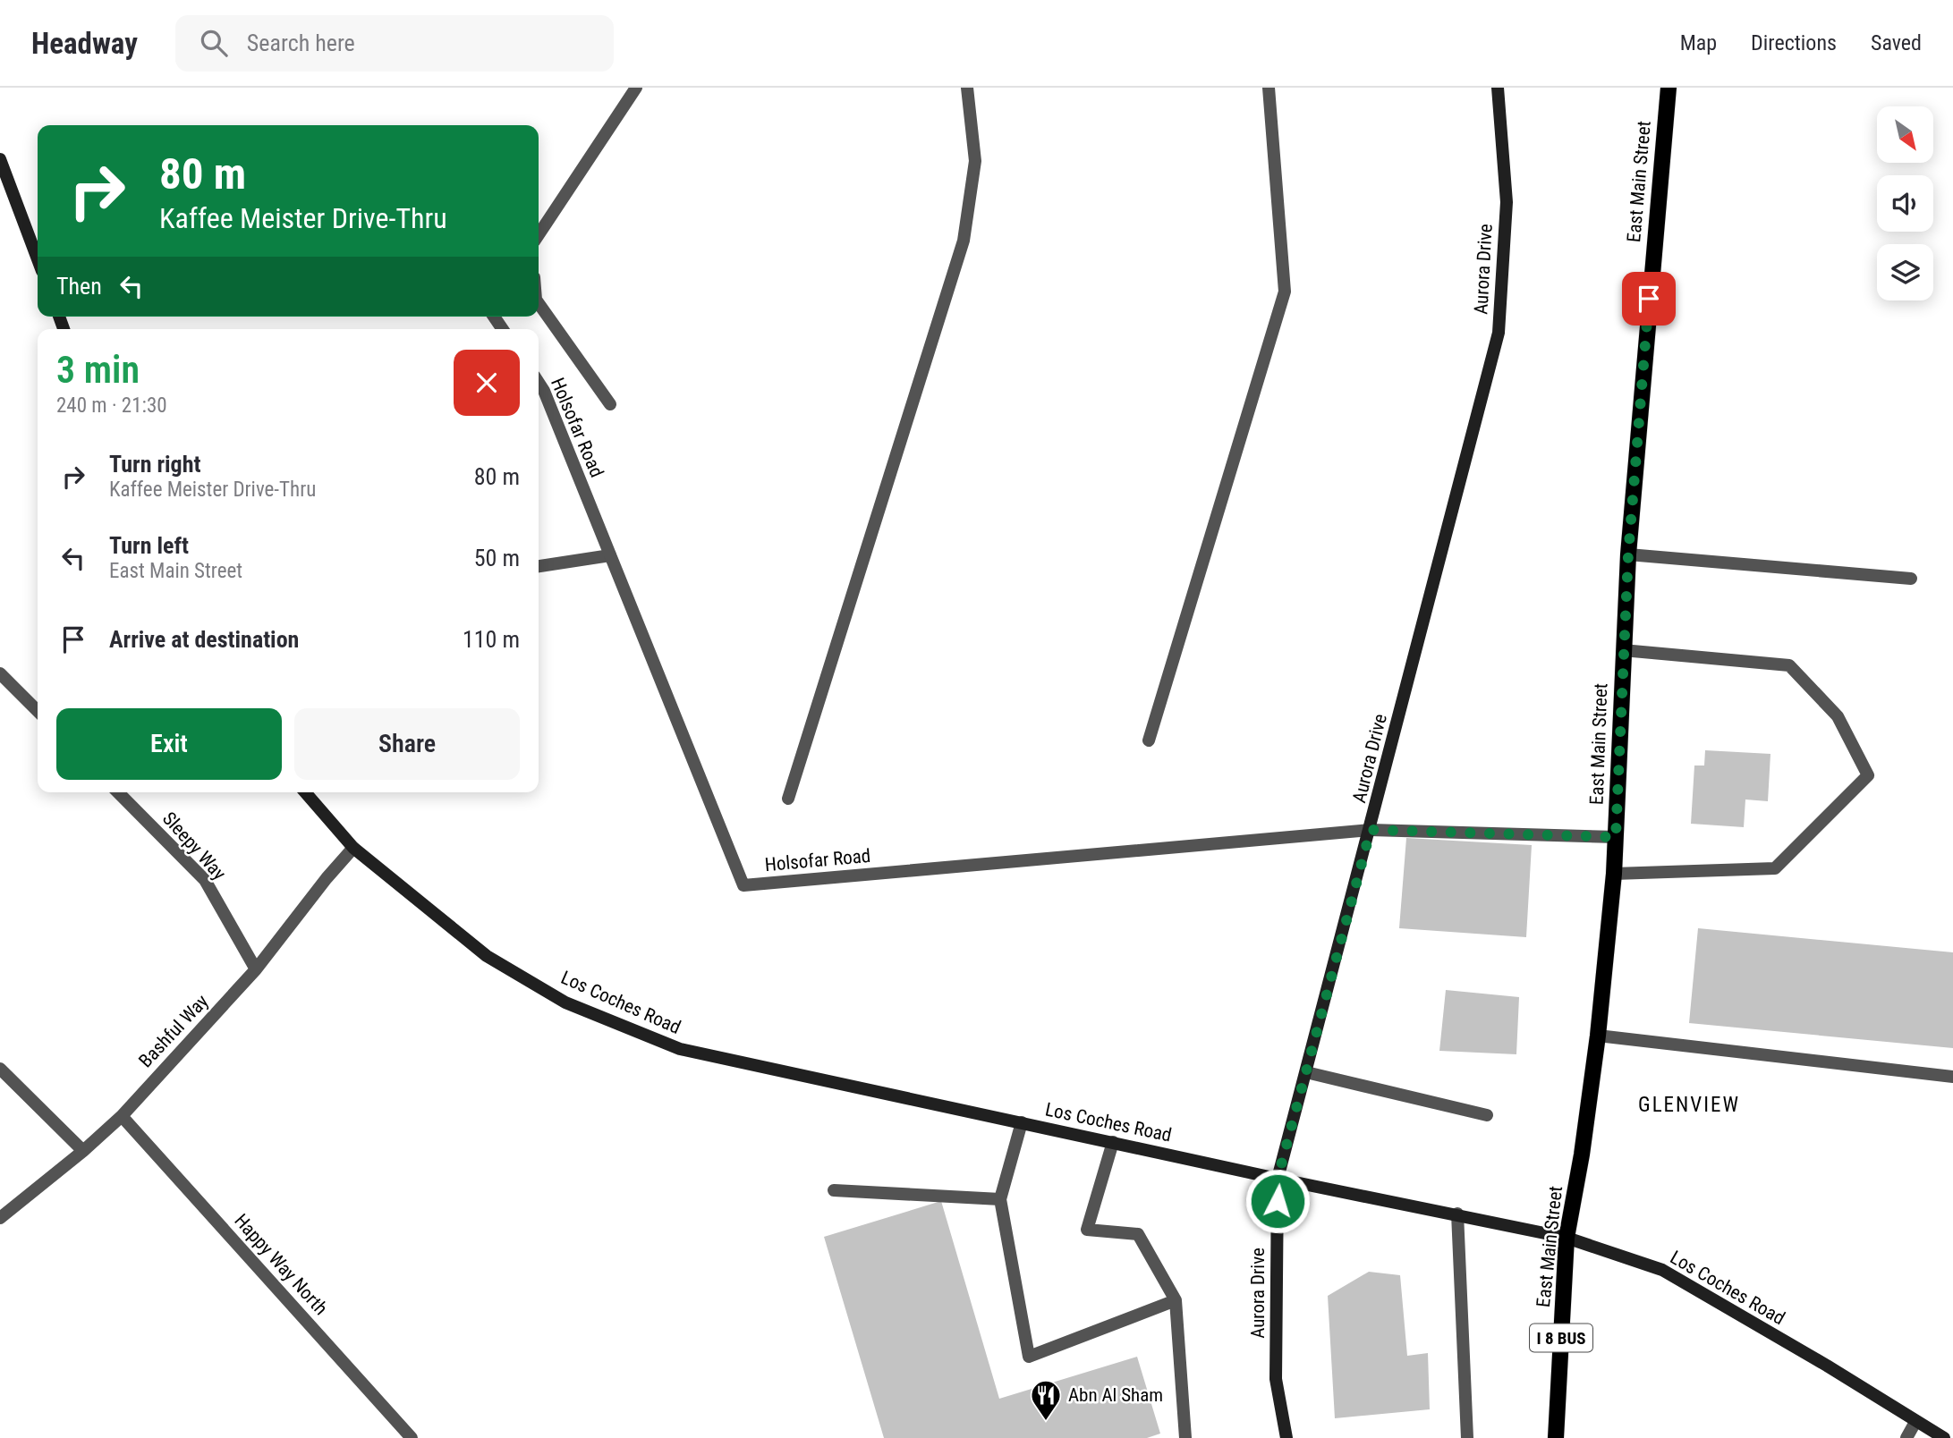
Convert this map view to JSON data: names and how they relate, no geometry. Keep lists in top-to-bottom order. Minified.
{"streets":{"main road":["East Main Street","Aurora Drive","Los Coches Road","I 8 BUS"],"street":["Holsofar Road","Sleepy Way","Bashful Way","Happy Way North"]},"crossings":[["East Main Street","Los Coches Road"],["Aurora Drive","Holsofar Road"],["Aurora Drive","Los Coches Road"],["Sleepy Way","Bashful Way"],["Los Coches Road","Bashful Way"],["Bashful Way","Happy Way North"]],"districts":["GLENVIEW"],"places":{"restaurant":["Abn Al Sham"]},"north":"bottom right","page":{"header":"Headway","search":"Search here","nav":["Map","Directions","Saved"],"turn":["80 m","Kaffee Meister Drive-Thru"],"then":"Then","heading":["3 min","240 m · 21:30"],"list":[{"name":"Turn right","note":"Kaffee Meister Drive-Thru","value":"80 m"},{"name":"Turn left","note":"East Main Street","value":"50 m"},{"name":"Arrive at destination","value":"110 m"}],"buttons":["Exit","Share"]}}
